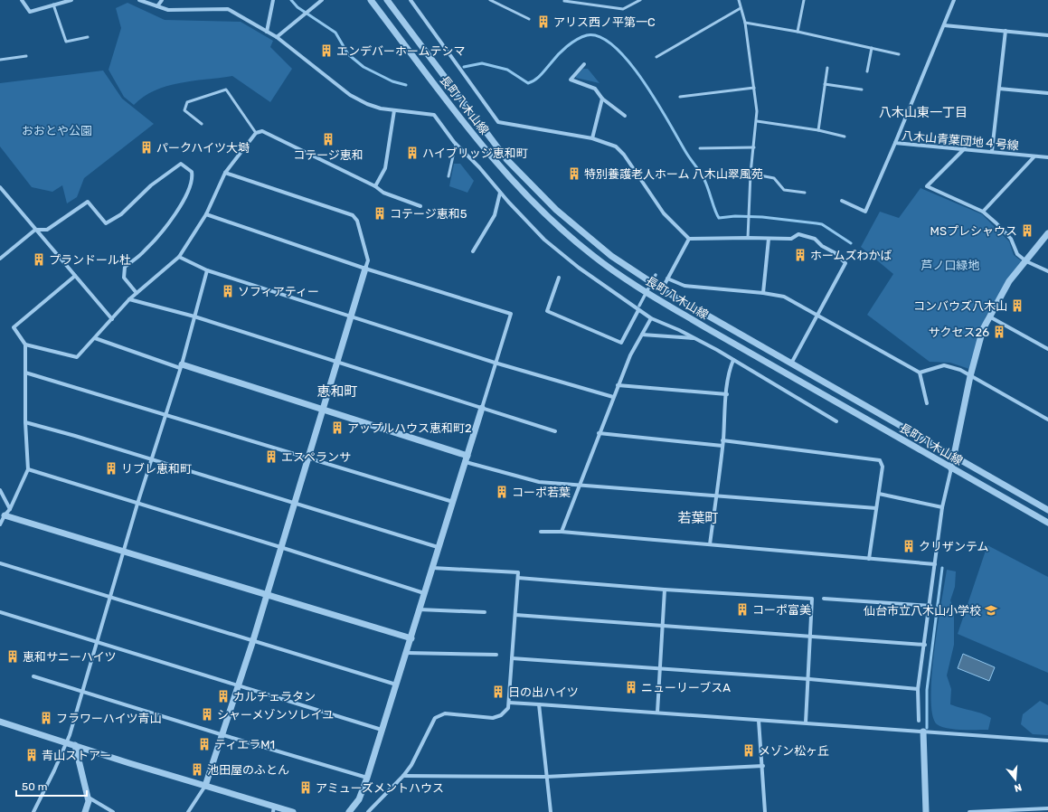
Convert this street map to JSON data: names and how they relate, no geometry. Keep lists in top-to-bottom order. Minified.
{"streets":{"street":["長町八木山線","八木山青葉団地４号線"]},"districts":["八木山東一丁目","恵和町","若葉町"],"parks":["おおとや公園","芦ノ口緑地"],"places":{"building":["アリス西ノ平第一C","エンデバーホームテシマ","コテージ恵和","パークハイツ大塒","ハイブリッジ恵和町","特別養護老人ホーム 八木山翠風苑","コテージ恵和5","MSプレシャウス","ホームズわかば","プランドール杜","ソフィアティー","コンバウズ八木山","サクセス26","アップルハウス恵和町2","エスペランサ","リブレ恵和町","コーポ若葉","クリザンテム","コーポ富美","恵和サニーハイツ","ニューリーブスA","日の出ハイツ","カルチェラタン","シャーメゾンソレイユ","フラワーハイツ青山","ティエラM1","メゾン松ヶ丘","青山ストアー","池田屋のふとん","アミューズメントハウス"],"school or university":["仙台市立八木山小学校"]},"scale_bar":"50 m","north":"bottom"}
